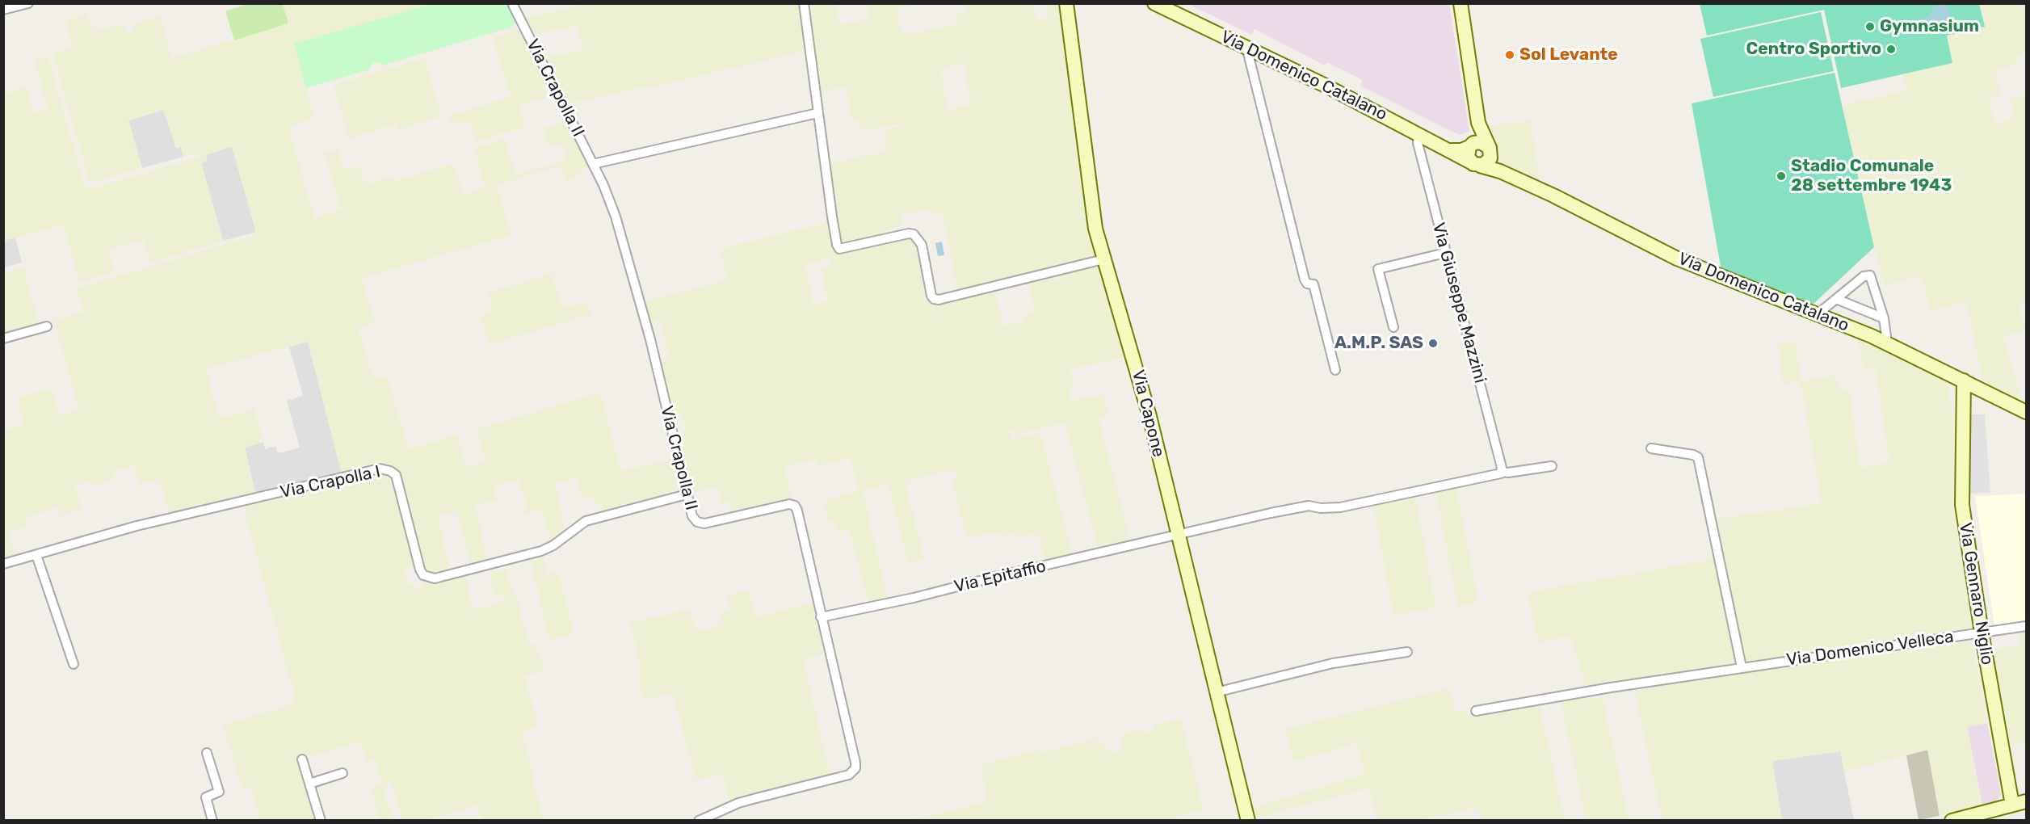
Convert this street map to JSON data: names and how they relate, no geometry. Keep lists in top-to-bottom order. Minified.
{"streets":{"street":["Via Domenico Catalano","Via Crapolla II","Via Giuseppe Mazzini","Via Capone","Via Crapolla I","Via Epitaffio","Via Gennaro Niglio","Via Domenico Velleca"]},"crossings":[["Via Domenico Catalano","Via Giuseppe Mazzini"],["Via Domenico Catalano","Via Gennaro Niglio"],["Via Crapolla II","Via Crapolla I"],["Via Crapolla II","Via Epitaffio"],["Via Capone","Via Epitaffio"],["Via Gennaro Niglio","Via Domenico Velleca"]],"places":["Gymnasium","Centro Sportivo","Sol Levante","Stadio Comunale 28 settembre 1943","A.M.P. SAS"]}
